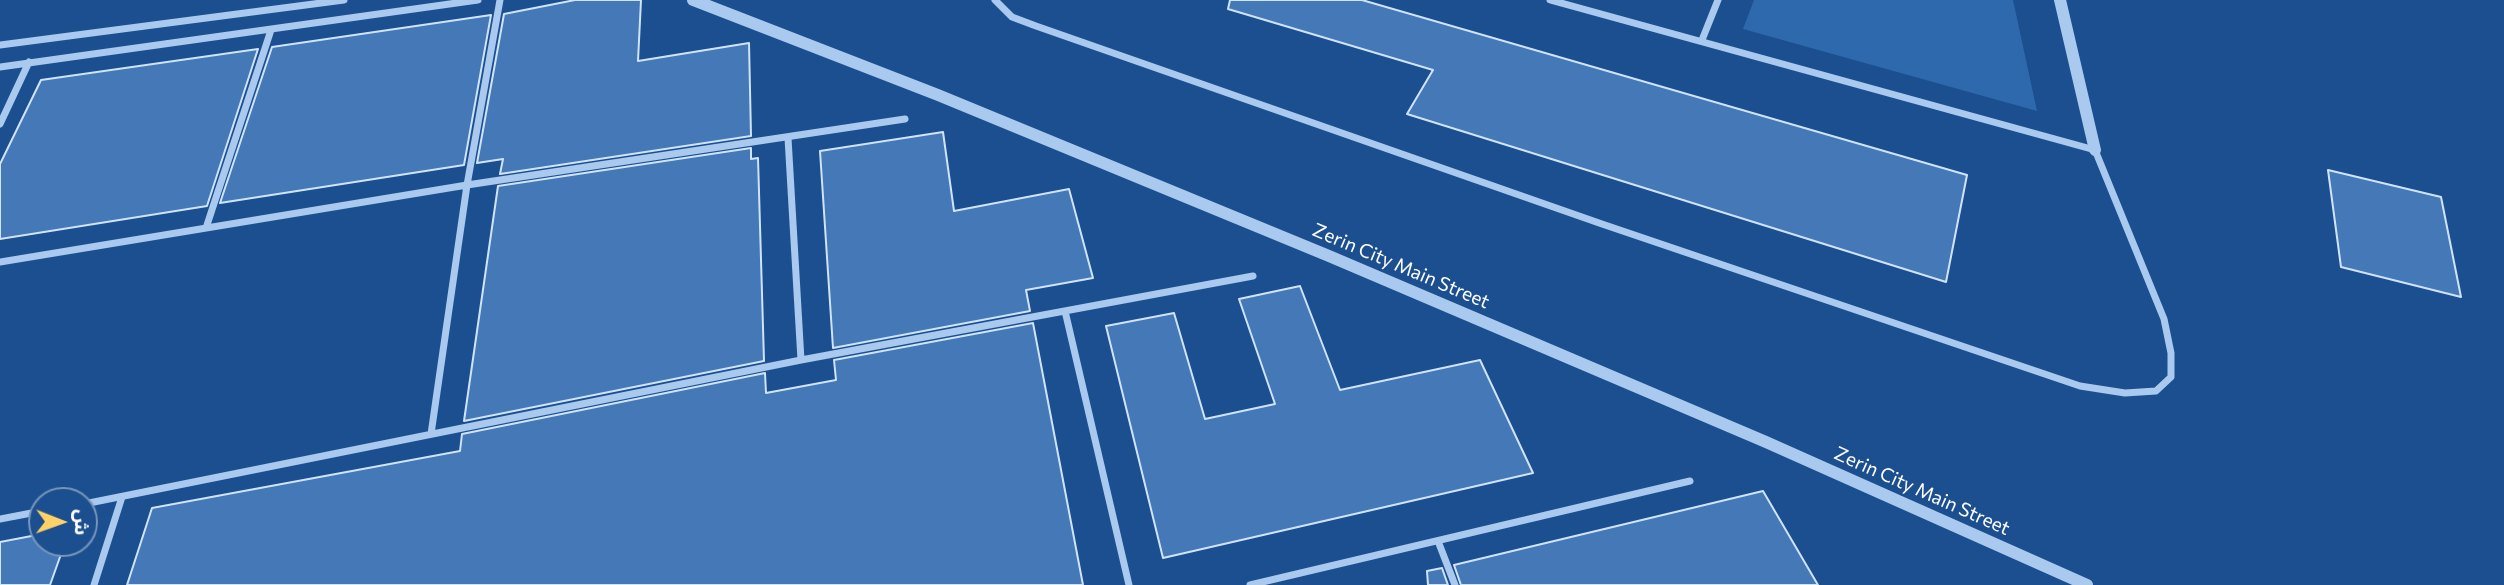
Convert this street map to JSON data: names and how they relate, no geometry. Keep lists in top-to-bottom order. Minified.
{"streets":{"street":["Zerin City Main Street"]},"north":"right"}
